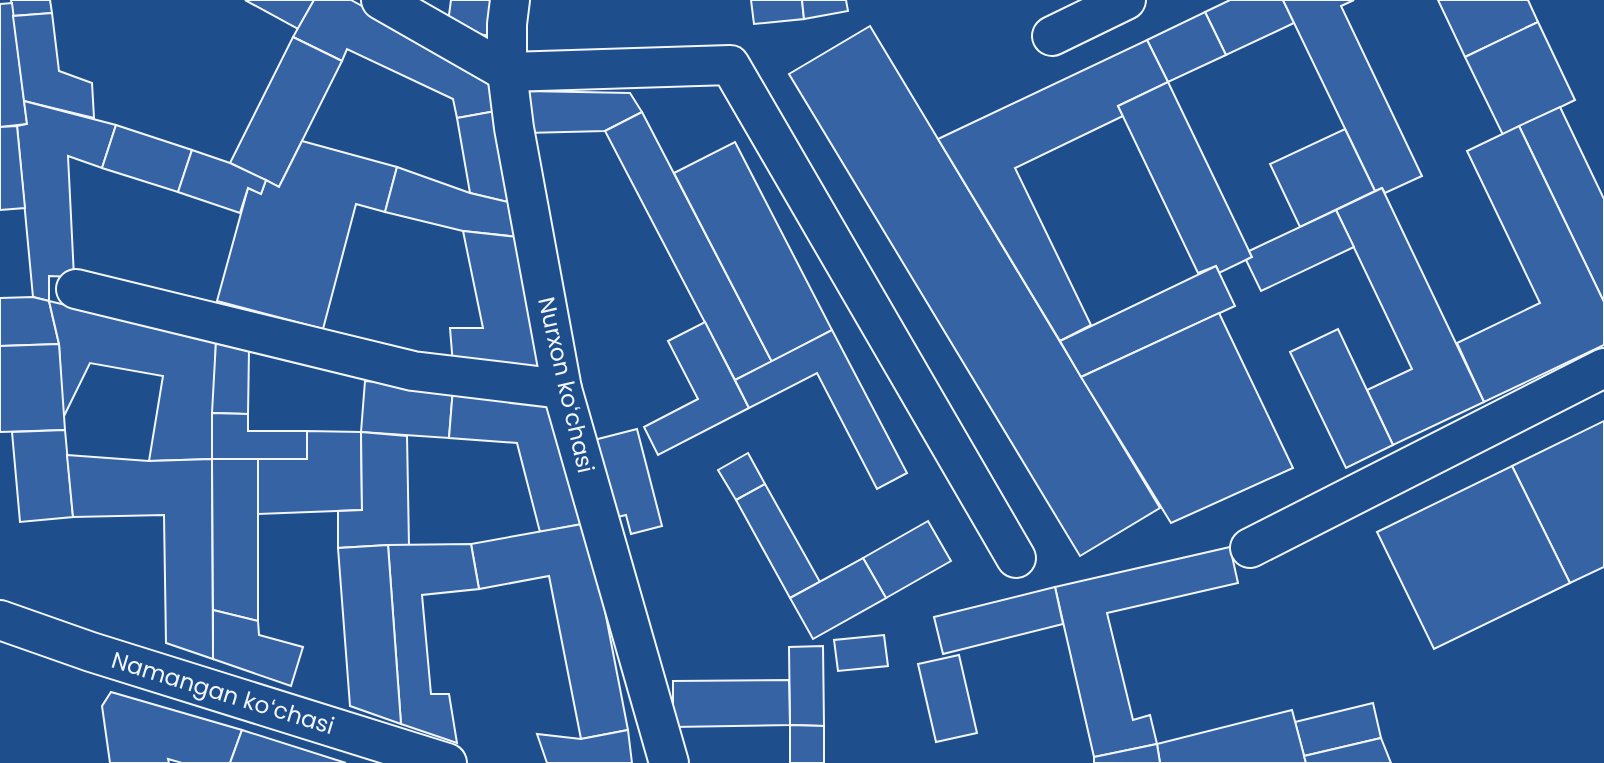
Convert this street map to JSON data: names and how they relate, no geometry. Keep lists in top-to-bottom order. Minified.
{"streets":{"street":["Nurxon koʻchasi","Namangan koʻchasi"]}}
